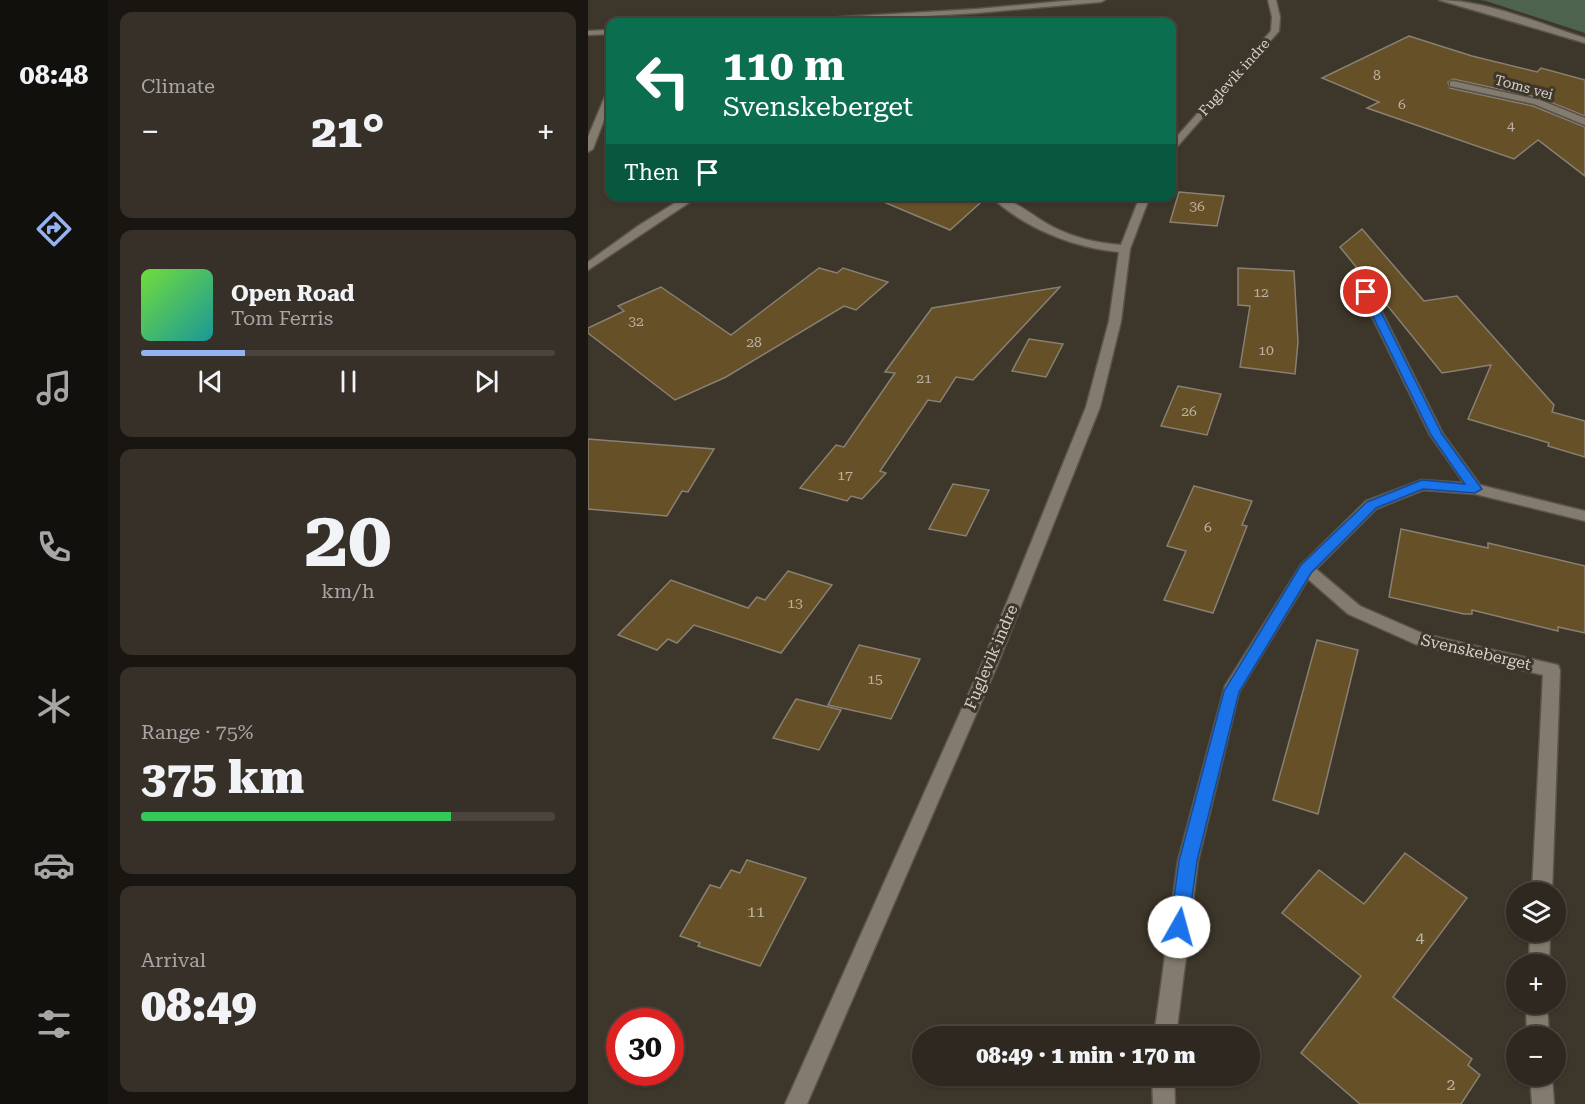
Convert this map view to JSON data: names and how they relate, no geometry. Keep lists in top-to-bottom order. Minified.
{"streets":{"street":["Fuglevik indre","Toms vei","Svenskeberget"]},"house_numbers":["8","6","4","36","12","32","28","10","21","26","17","6","13","15","11","4","2"],"page":{"tabs":"08:48","tile":["Climate",["20","km/h"],["Range · 75%","375 km"],["Arrival","08:49"]],"turn":["110 m","Svenskeberget"],"heat":["−","21°","+"],"then":"Then","song":["Open Road","Tom Ferris"],"map_buttons":["+","−"],"limit":"30","trip":"08:49 · 1 min · 170 m"}}
